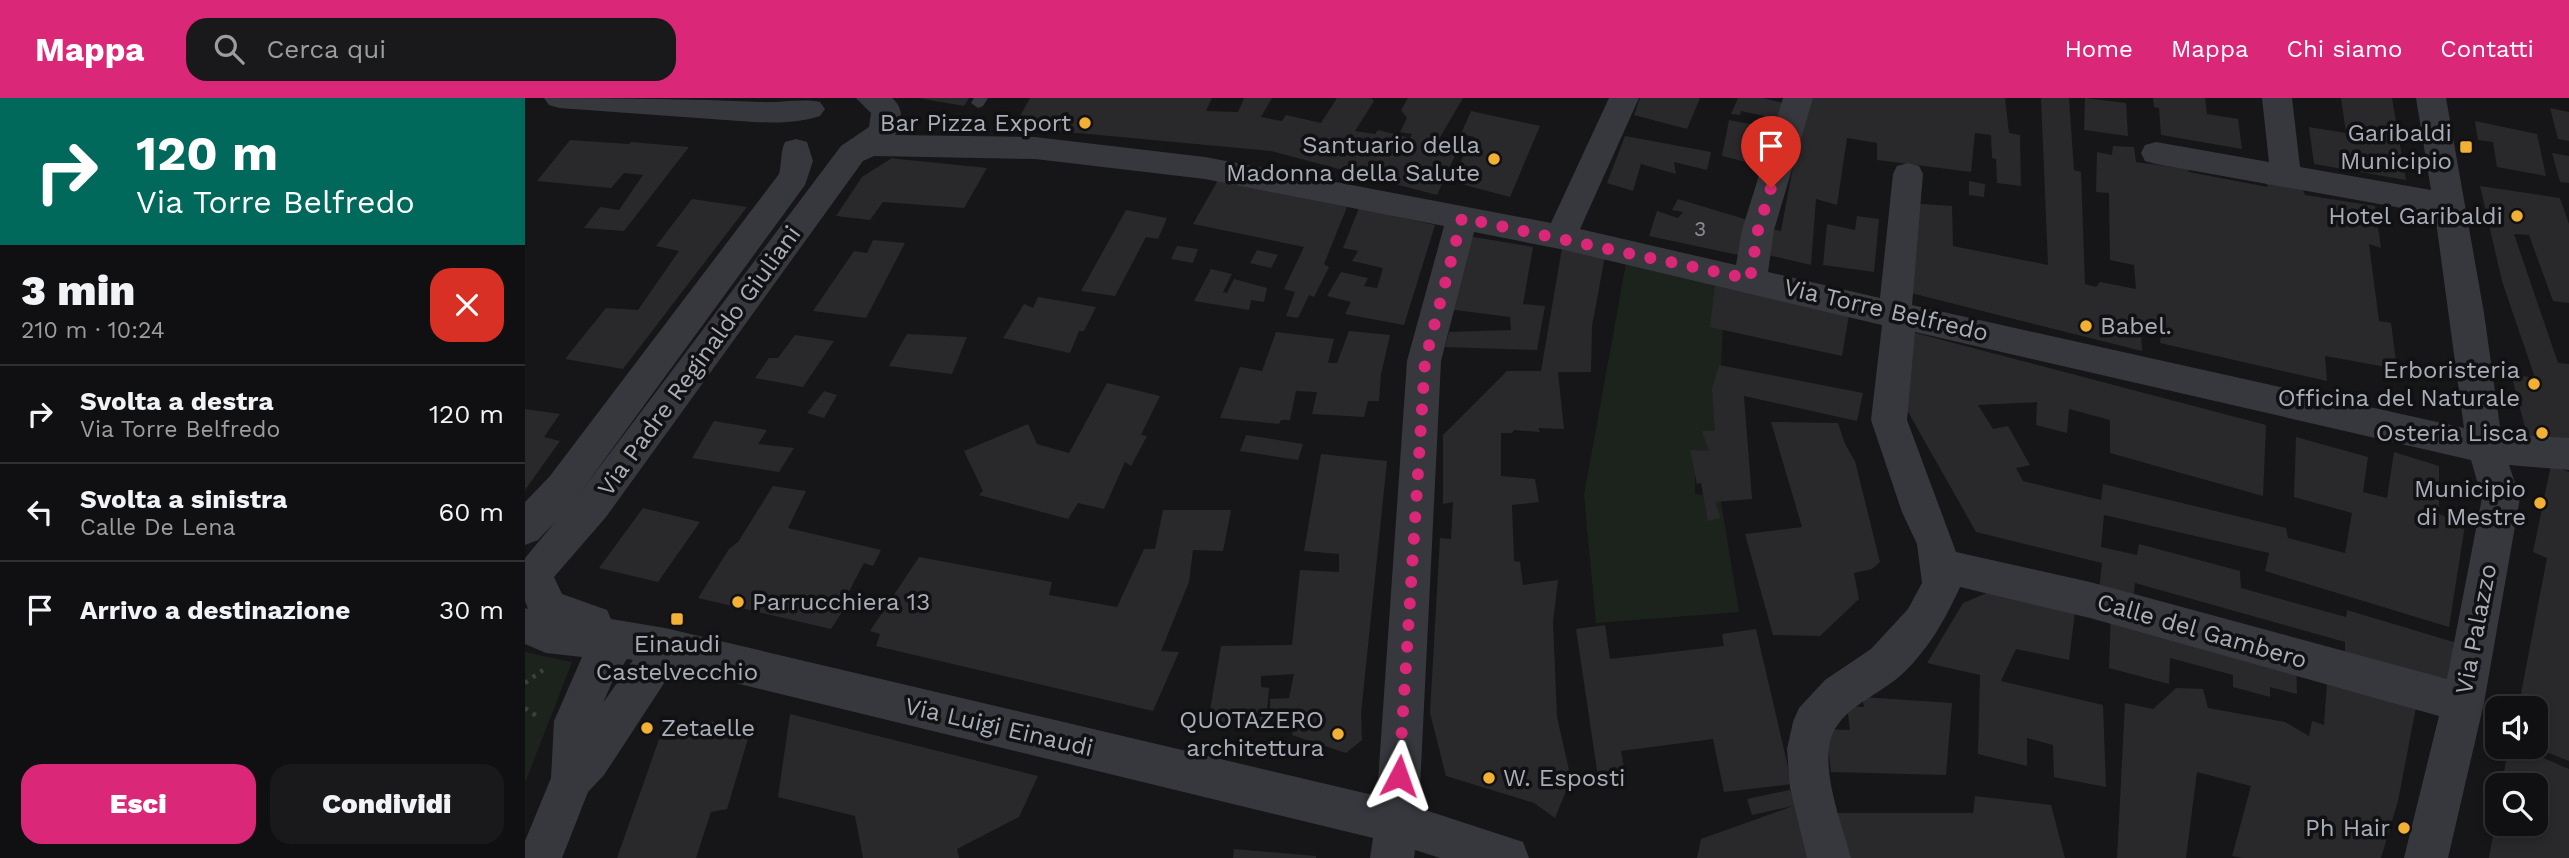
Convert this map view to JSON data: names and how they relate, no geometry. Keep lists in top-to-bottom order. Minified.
{"streets":{"street":["Via Torre Belfredo","Via Padre Reginaldo Giuliani","Via Palazzo","Calle del Gambero","Via Luigi Einaudi"]},"crossings":[["Via Torre Belfredo","Via Padre Reginaldo Giuliani"],["Via Torre Belfredo","Via Palazzo"],["Via Padre Reginaldo Giuliani","Via Luigi Einaudi"],["Via Palazzo","Calle del Gambero"]],"places":{"other":["Bar Pizza Export","Santuario della Madonna della Salute","Hotel Garibaldi","Babel.","Erboristeria Officina del Naturale","Osteria Lisca","Municipio di Mestre","Parrucchiera 13","Zetaelle","QUOTAZERO architettura","W. Esposti","Ph Hair"],"transit":["Garibaldi Municipio","Einaudi Castelvecchio"]},"house_numbers":["3"],"page":{"header":"Mappa","search":"Cerca qui","nav":["Home","Mappa","Chi siamo","Contatti"],"turn":["120 m","Via Torre Belfredo"],"heading":["3 min","210 m · 10:24"],"list":[{"name":"Svolta a destra","note":"Via Torre Belfredo","value":"120 m"},{"name":"Svolta a sinistra","note":"Calle De Lena","value":"60 m"},{"name":"Arrivo a destinazione","value":"30 m"}],"buttons":["Esci","Condividi"]}}
